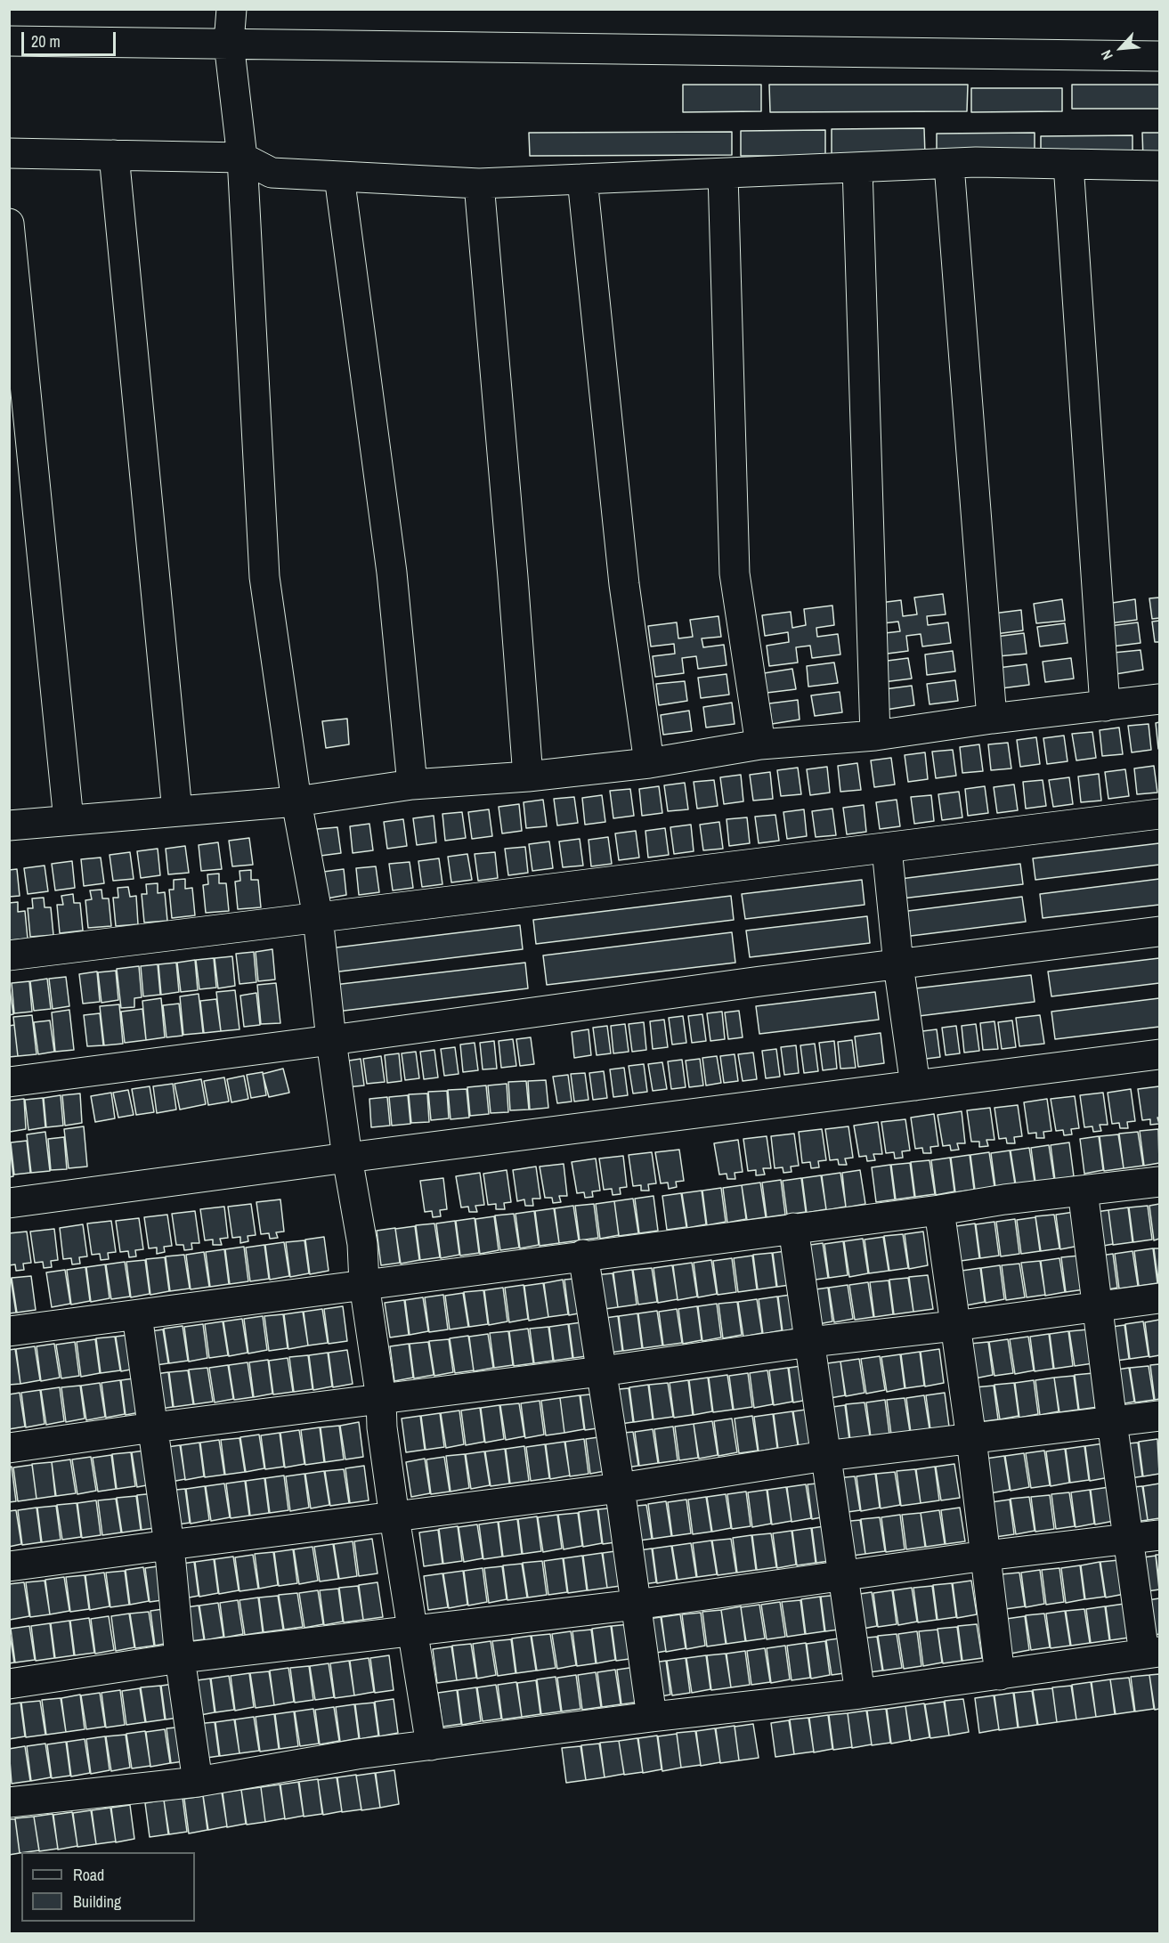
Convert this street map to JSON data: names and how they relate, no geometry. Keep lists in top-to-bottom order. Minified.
{"legend":["Road","Building"],"scale_bar":"20 m","north":"bottom left"}
